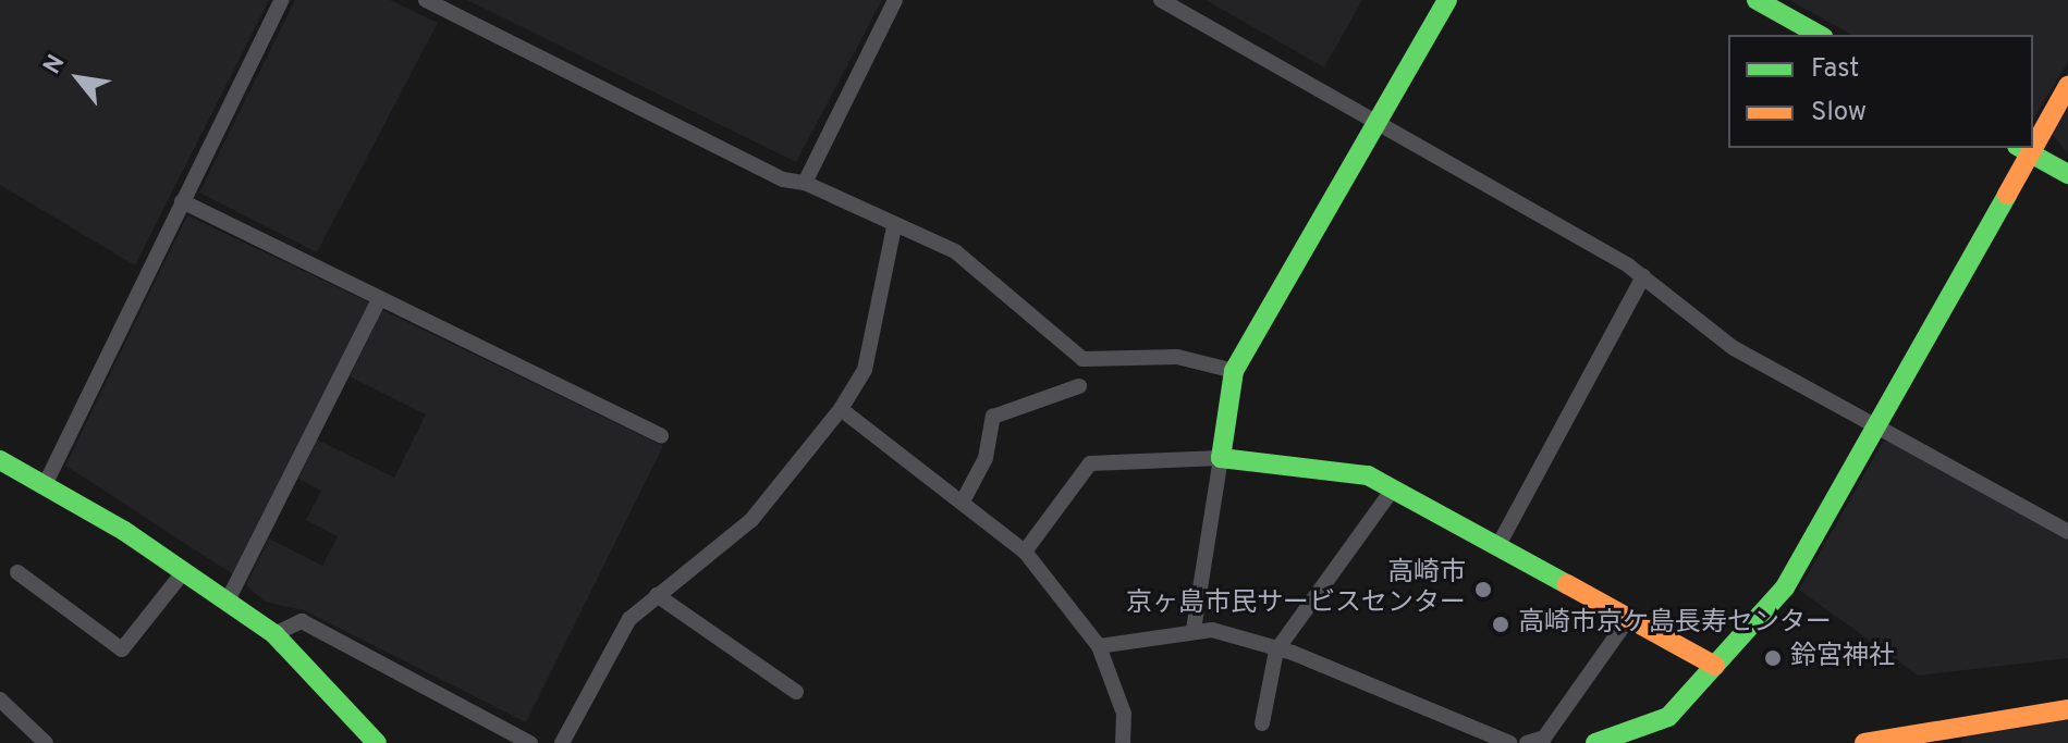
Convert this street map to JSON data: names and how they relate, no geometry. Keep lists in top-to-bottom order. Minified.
{"places":["高崎市 京ヶ島市民サービスセンター","高崎市京ケ島長寿センター","鈴宮神社"],"legend":["Fast","Slow"],"north":"top left"}
